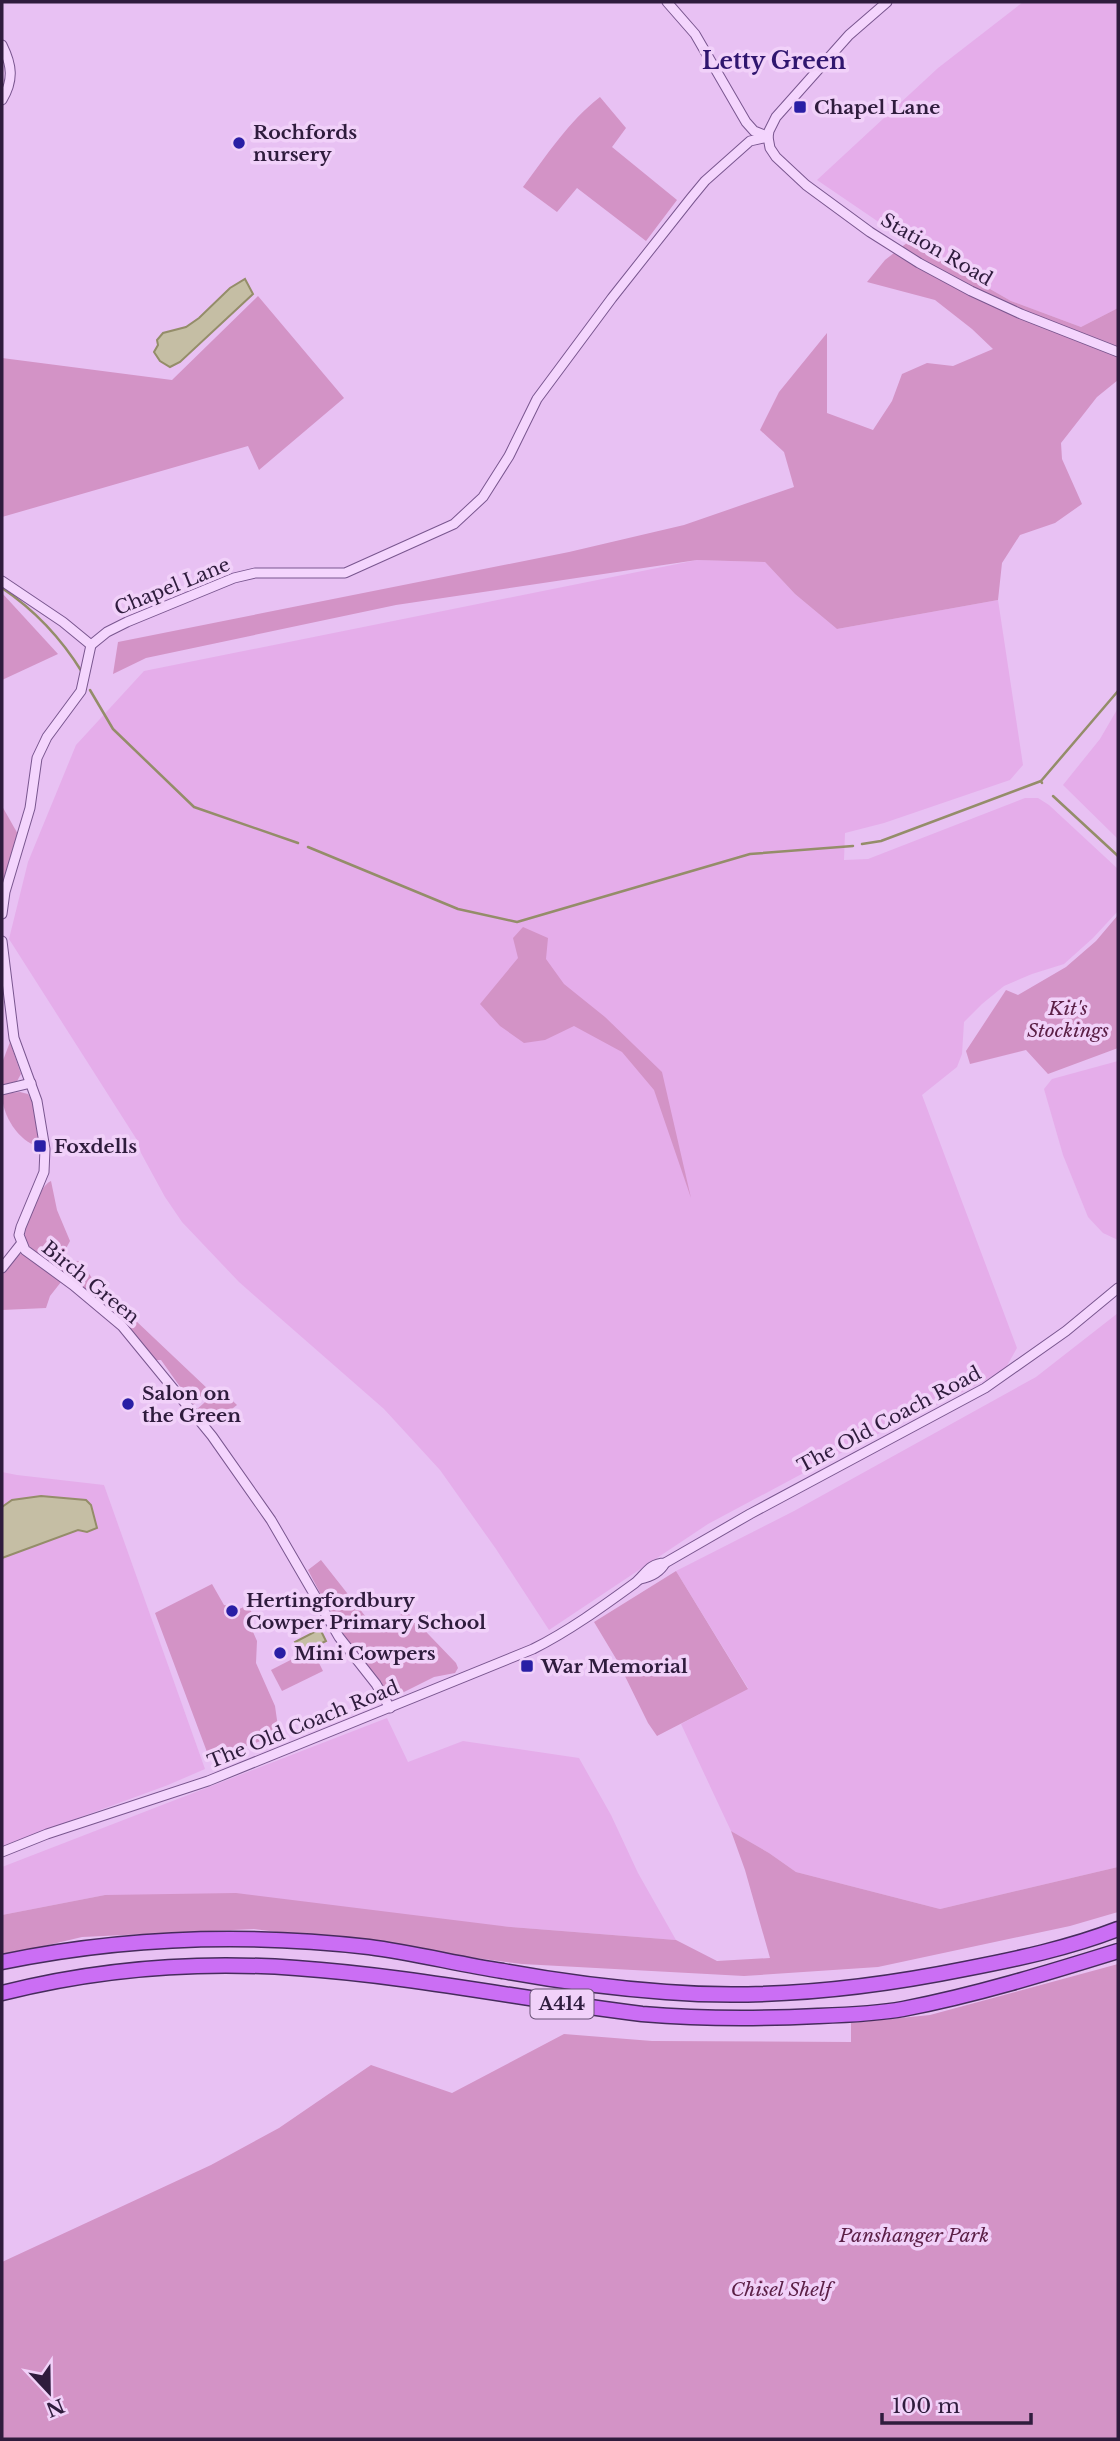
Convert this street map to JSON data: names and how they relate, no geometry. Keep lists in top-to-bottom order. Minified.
{"streets":{"highway":["A414"],"street":["Station Road","Chapel Lane","Birch Green","The Old Coach Road"]},"crossings":[["Station Road","Chapel Lane"],["Birch Green","The Old Coach Road"]],"districts":["Letty Green"],"parks":["Kit's Stockings","Panshanger Park","Chisel Shelf"],"places":{"transit":["Chapel Lane","Foxdells","War Memorial"],"other":["Rochfords nursery","Salon on the Green","Hertingfordbury Cowper Primary School","Mini Cowpers"]},"scale_bar":"100 m","north":"bottom"}
